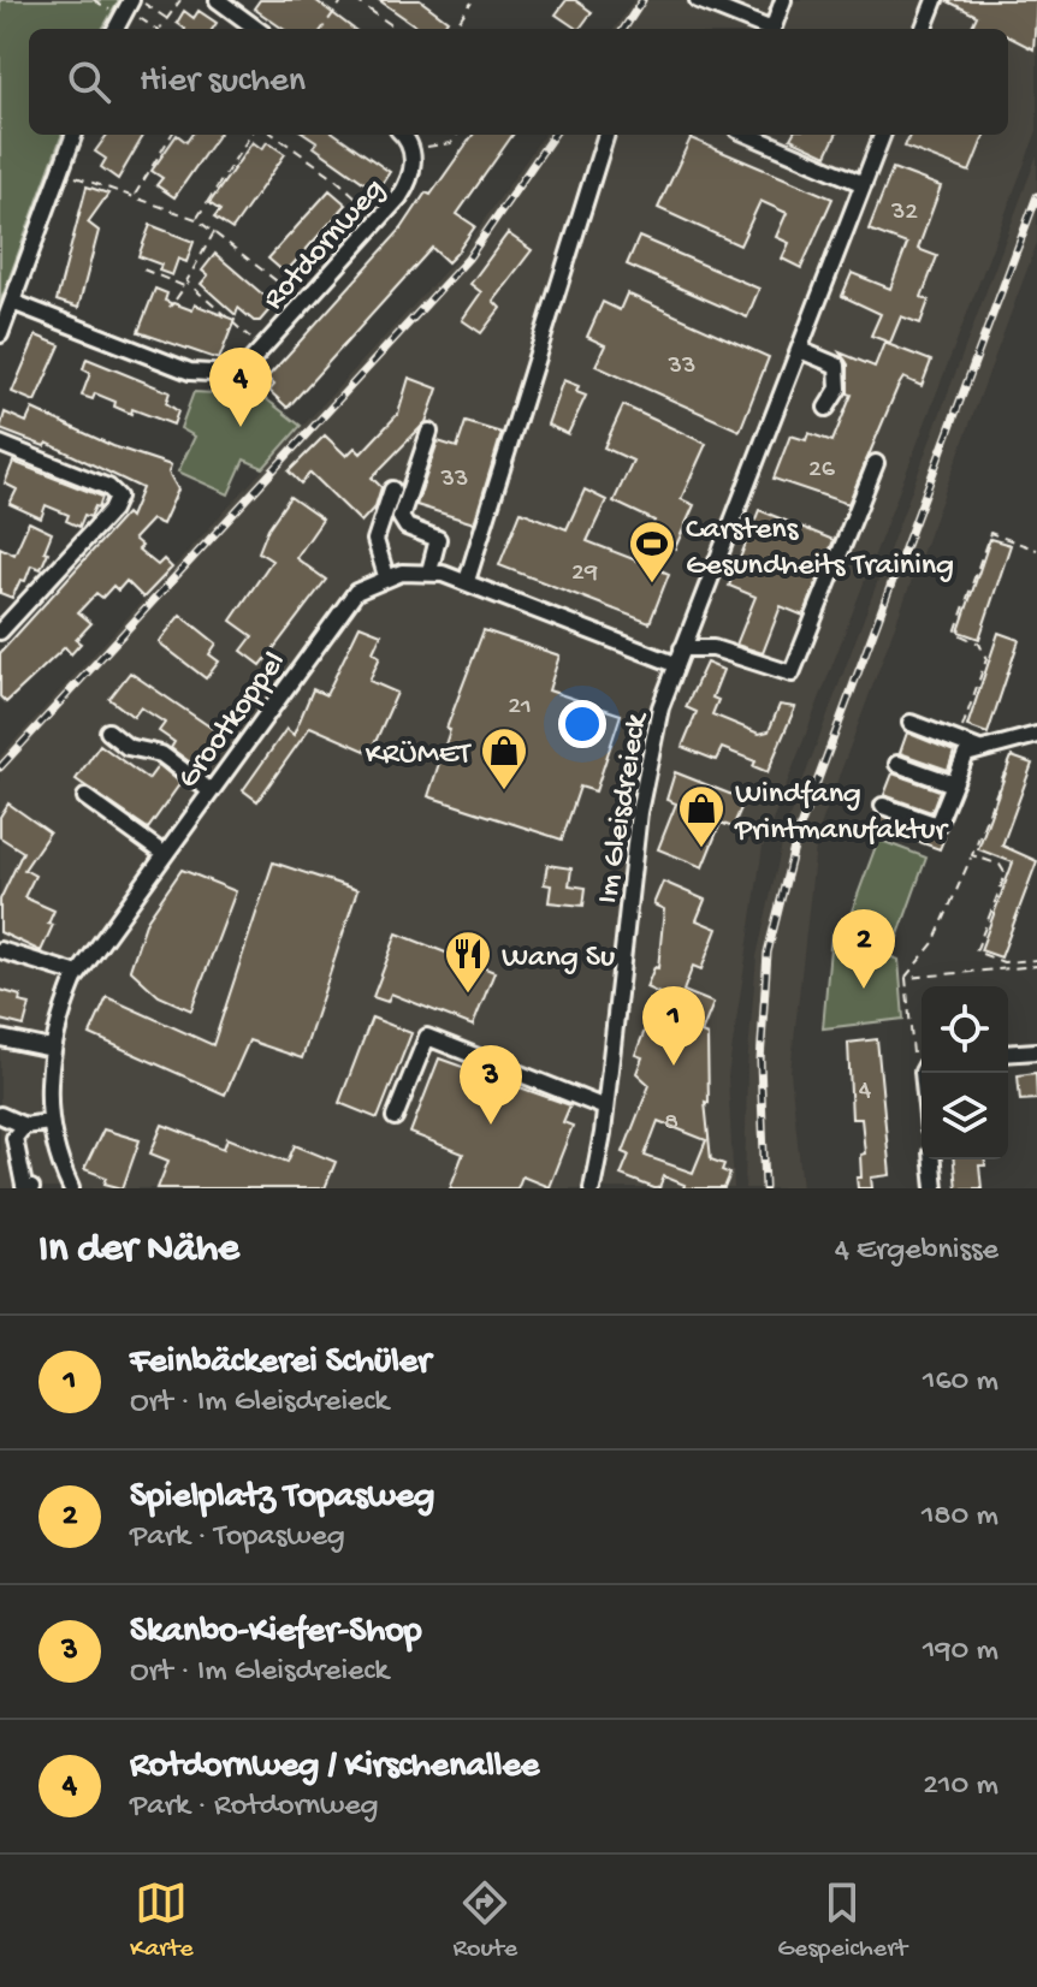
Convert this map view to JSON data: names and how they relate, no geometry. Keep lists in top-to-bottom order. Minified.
{"streets":{"street":["Rotdornweg","Grootkoppel","Im Gleisdreieck"]},"crossings":[["Grootkoppel","Im Gleisdreieck"]],"places":{"sports":["Carstens Gesundheits Training"],"shop":["KRÜMET","Windfang Printmanufaktur"],"restaurant":["Wang Su"]},"house_numbers":["32","33","26","33","29","21","4","8"],"page":{"search":"Hier suchen","pins":["4","2","1","3"],"heading":["In der Nähe","4 Ergebnisse"],"list":[{"mark":"1","name":"Feinbäckerei Schüler","note":"Ort · Im Gleisdreieck","value":"160 m"},{"mark":"2","name":"Spielplatz Topasweg","note":"Park · Topasweg","value":"180 m"},{"mark":"3","name":"Skanbo-Kiefer-Shop","note":"Ort · Im Gleisdreieck","value":"190 m"},{"mark":"4","name":"Rotdornweg / Kirschenallee","note":"Park · Rotdornweg","value":"210 m"}],"nav":["Karte","Route","Gespeichert"]}}
